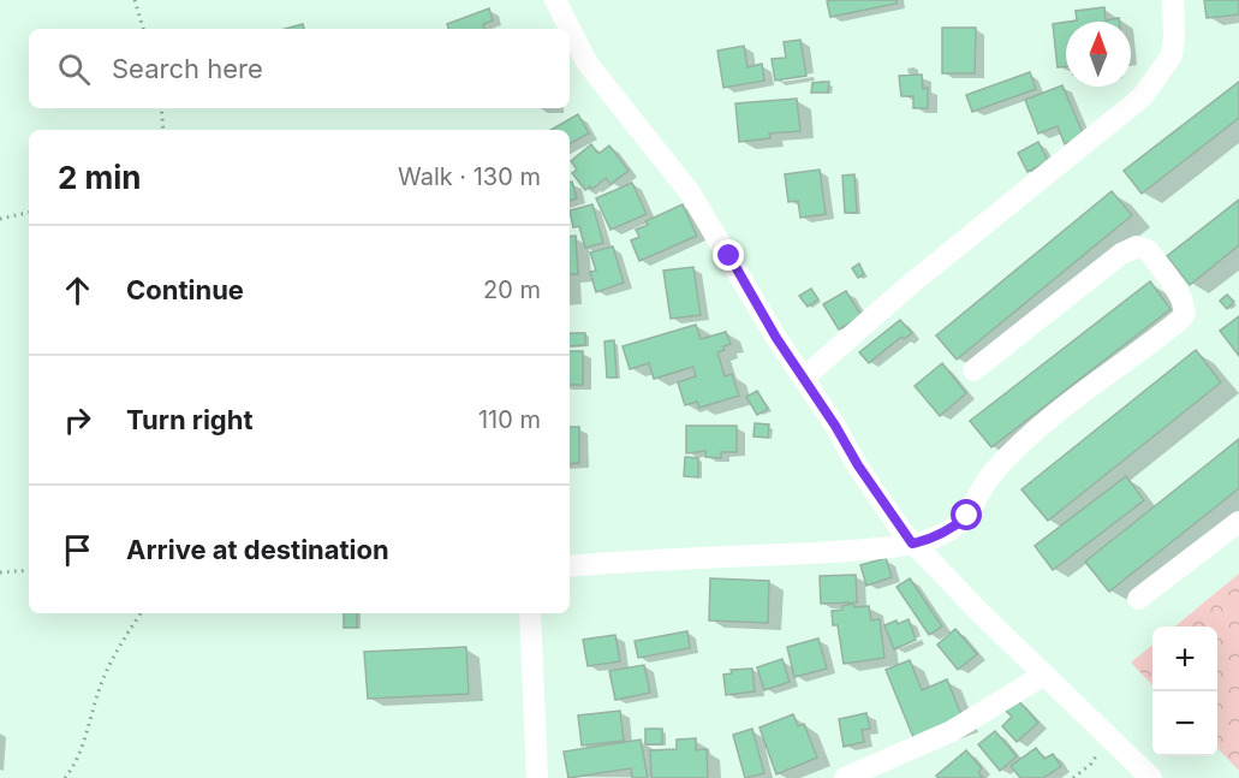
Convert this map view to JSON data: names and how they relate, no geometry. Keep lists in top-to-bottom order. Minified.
{"north":"top","page":{"search":"Search here","heading":["2 min","Walk · 130 m"],"list":[["Continue","20 m"],["Turn right","110 m"],"Arrive at destination"],"map_buttons":["+","−"]}}
